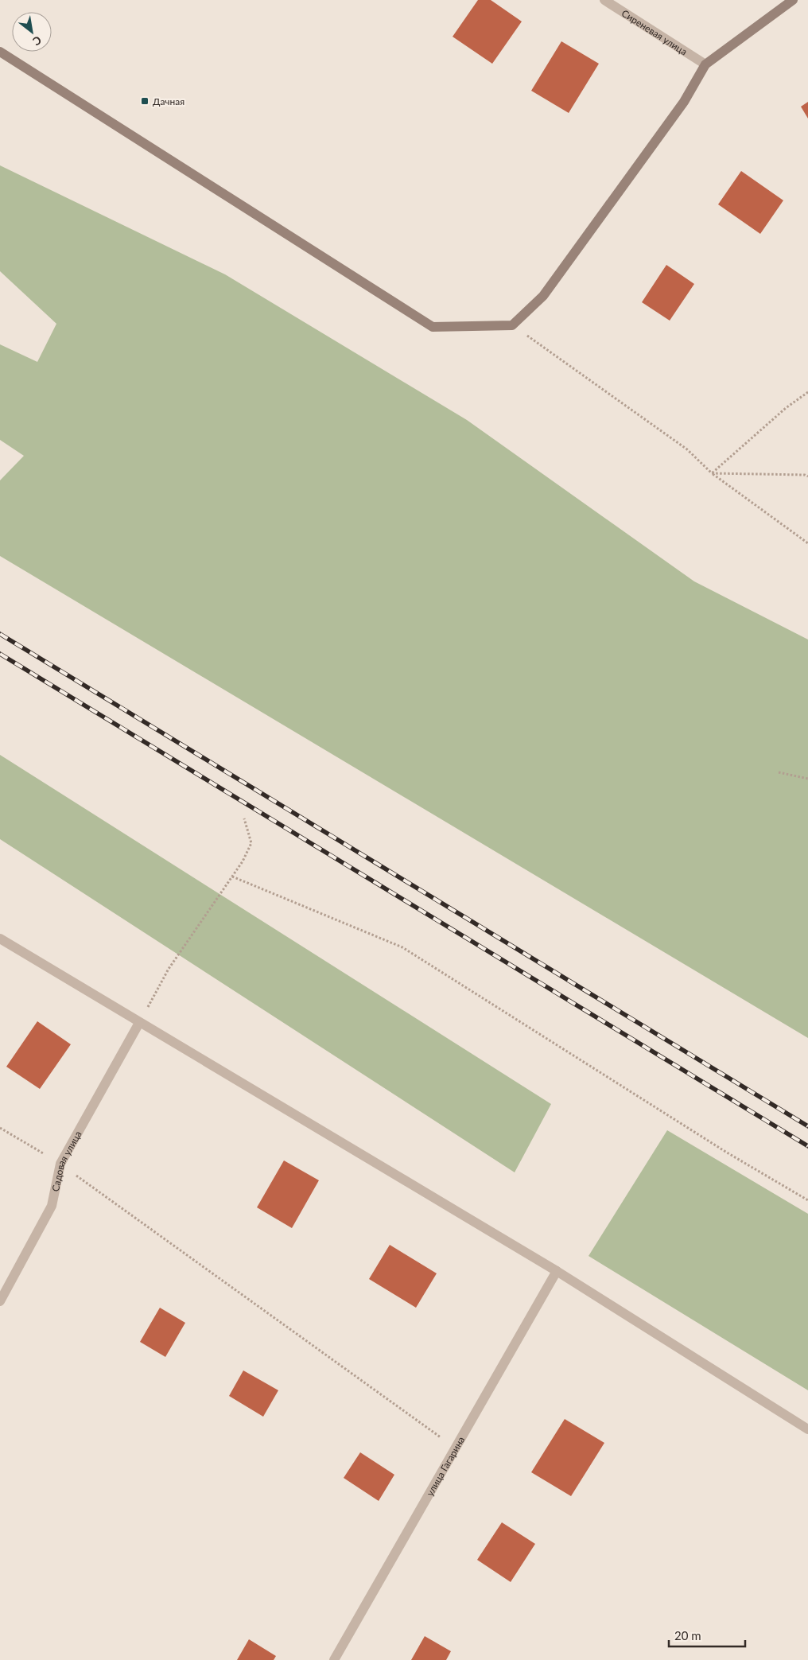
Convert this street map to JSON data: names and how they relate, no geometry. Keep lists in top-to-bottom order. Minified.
{"streets":{"street":["Сиреневая улица","Садовая улица","улица Гагарина"]},"places":{"transit":["Дачная"]},"scale_bar":"20 m","north":"bottom right"}
